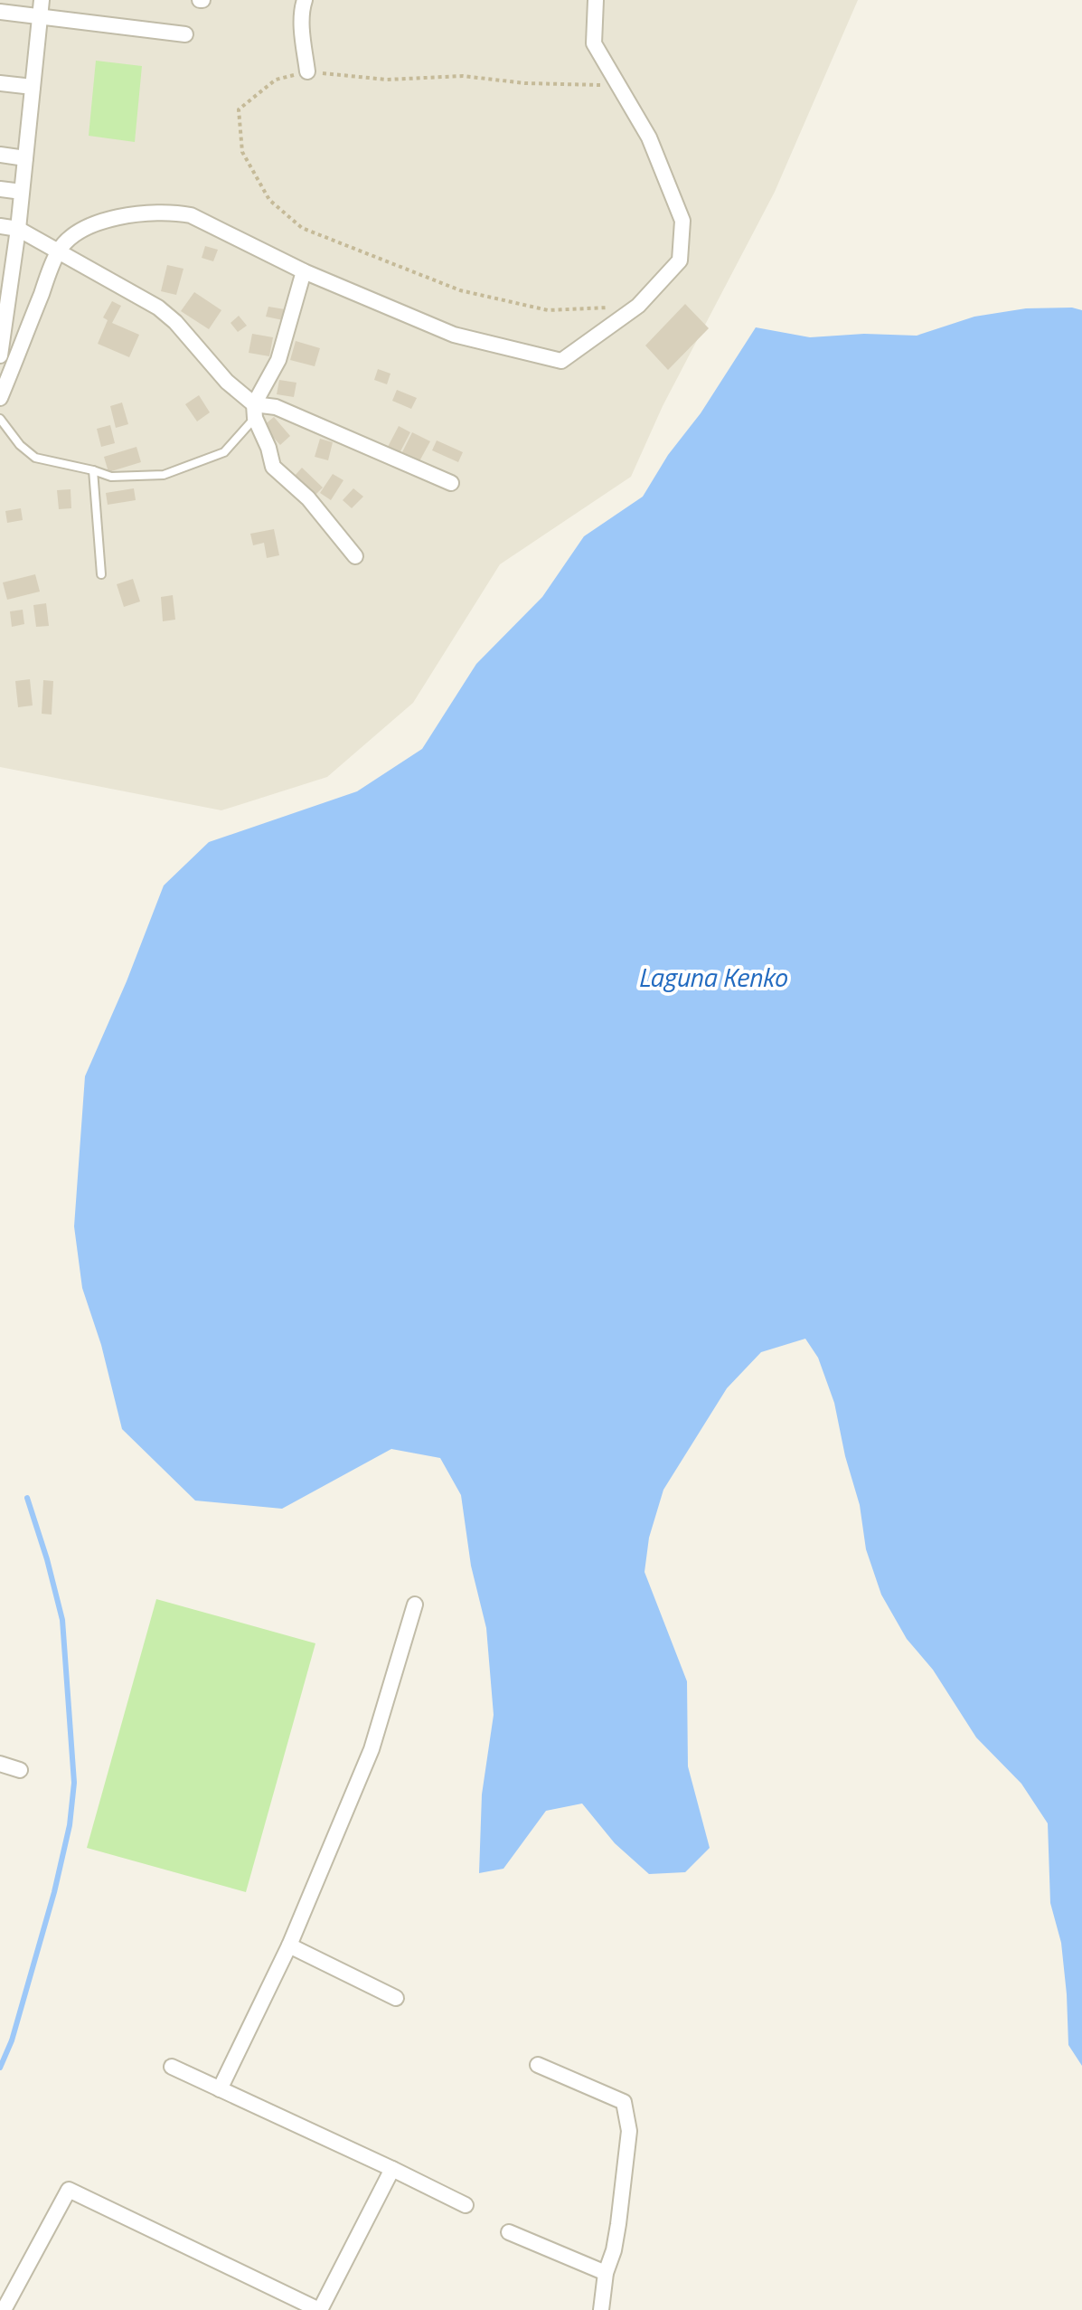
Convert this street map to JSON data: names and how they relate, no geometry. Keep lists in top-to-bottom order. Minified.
{"water":["Laguna Kenko"]}
